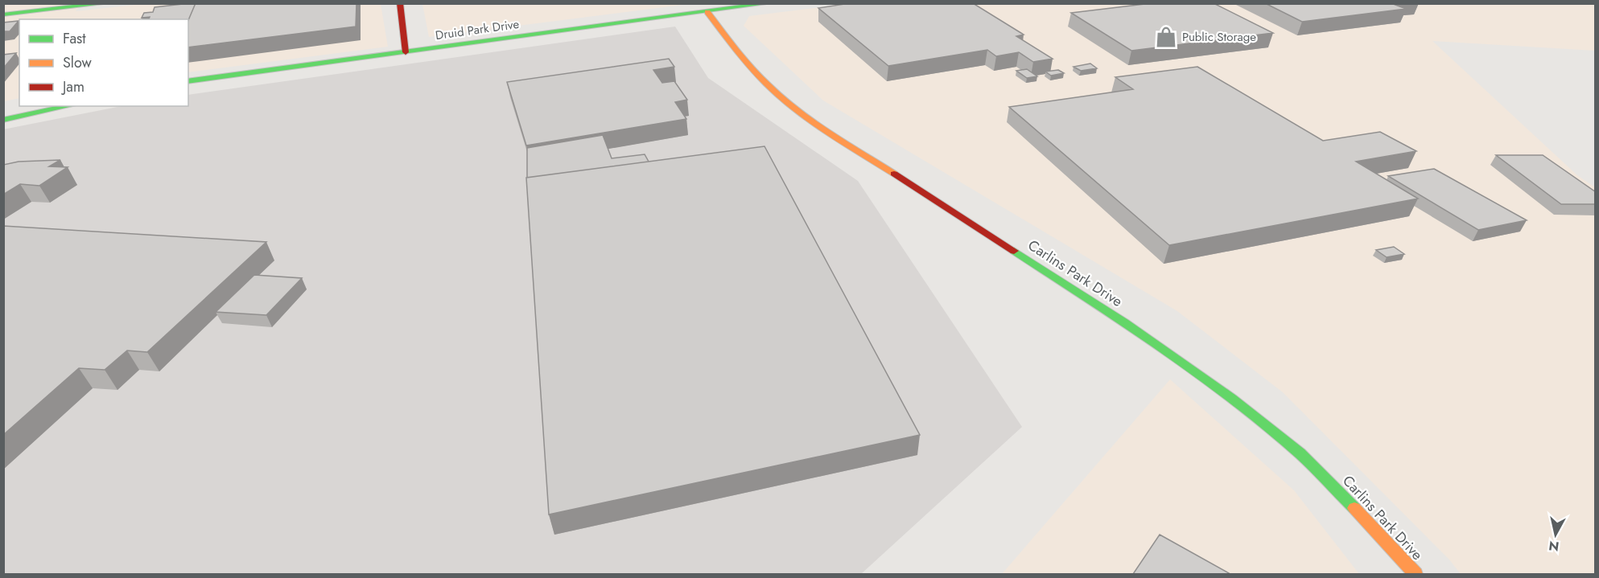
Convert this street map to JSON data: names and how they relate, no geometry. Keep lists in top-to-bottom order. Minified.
{"streets":{"street":["Druid Park Drive","Carlins Park Drive"]},"crossings":[["Druid Park Drive","Carlins Park Drive"]],"places":{"shop":["Public Storage"]},"legend":["Fast","Slow","Jam"],"north":"bottom"}
